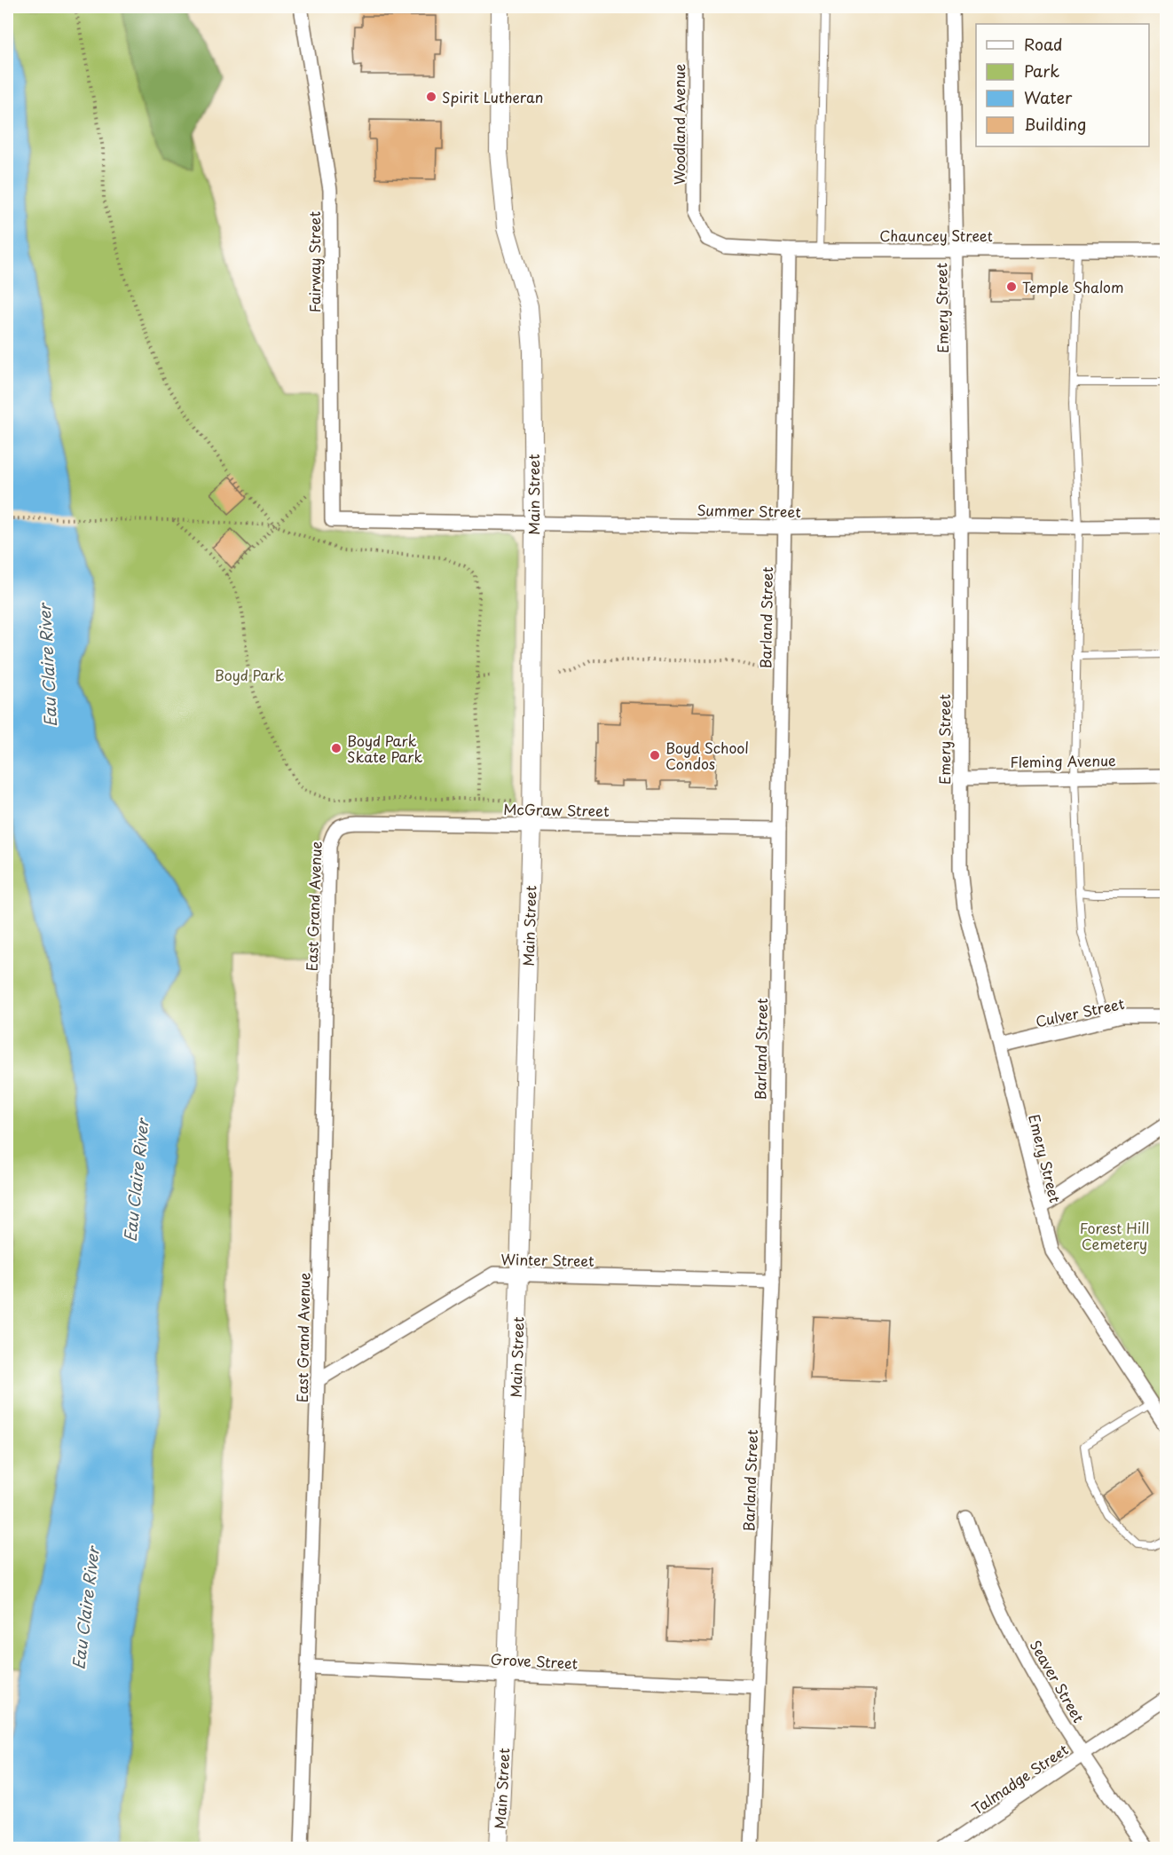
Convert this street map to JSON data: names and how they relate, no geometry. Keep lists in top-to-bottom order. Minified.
{"streets":{"street":["Woodland Avenue","Chauncey Street","Fairway Street","Emery Street","Main Street","Summer Street","Barland Street","Fleming Avenue","McGraw Street","East Grand Avenue","Culver Street","Winter Street","Grove Street","Seaver Street","Talmadge Street"]},"crossings":[["Woodland Avenue","Chauncey Street"],["Chauncey Street","Emery Street"],["Chauncey Street","Barland Street"],["Fairway Street","Summer Street"],["Emery Street","Summer Street"],["Emery Street","Fleming Avenue"],["Emery Street","Culver Street"],["Main Street","Summer Street"],["Main Street","McGraw Street"],["Main Street","Winter Street"],["Main Street","Grove Street"],["Summer Street","Barland Street"],["Barland Street","McGraw Street"],["Barland Street","Winter Street"],["Barland Street","Grove Street"],["McGraw Street","East Grand Avenue"],["East Grand Avenue","Winter Street"],["East Grand Avenue","Grove Street"],["Seaver Street","Talmadge Street"]],"water":["Eau Claire River"],"parks":["Boyd Park","Forest Hill Cemetery"],"places":["Spirit Lutheran","Temple Shalom","Boyd Park Skate Park","Boyd School Condos"],"legend":["Road","Park","Water","Building"]}
